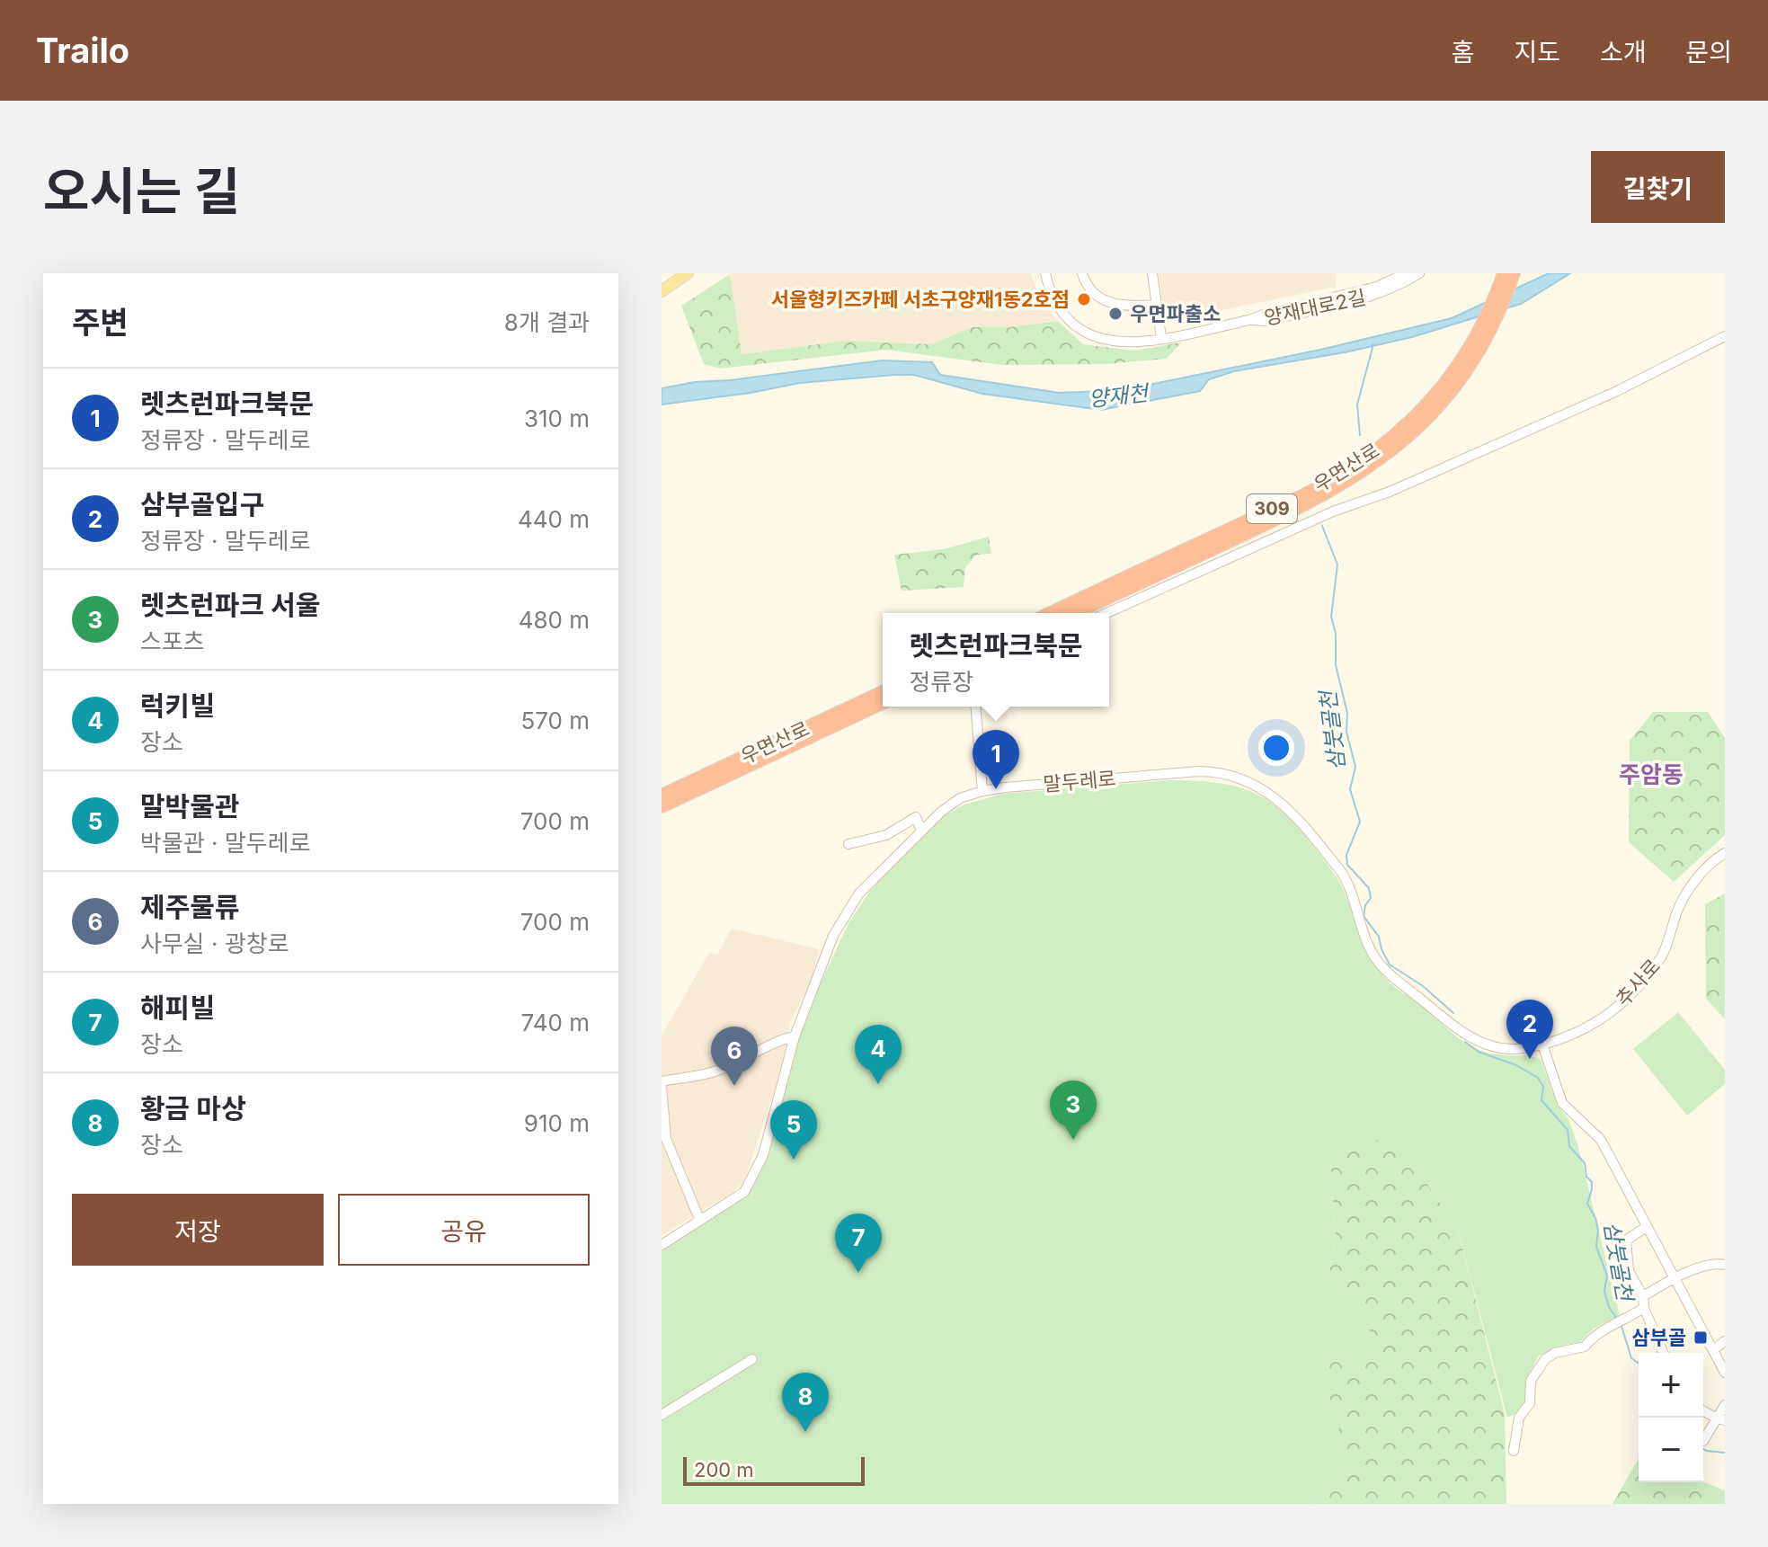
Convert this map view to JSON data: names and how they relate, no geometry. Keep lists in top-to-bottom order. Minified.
{"streets":{"highway":["우면산로","309"],"street":["양재대로2길","말두레로","추사로"]},"crossings":[["말두레로","추사로"]],"districts":["주암동"],"water":["양재천","삼붓골천"],"places":{"other":["서울형키즈카페 서초구양재1동2호점","우면파출소"],"transit":["삼부골"]},"scale_bar":"200 m","page":{"header":"Trailo","nav":["홈","지도","소개","문의"],"title":"오시는 길","buttons":["길찾기",["저장","공유"]],"heading":["주변","8개 결과"],"list":[{"mark":"1","name":"렛츠런파크북문","note":"정류장 · 말두레로","value":"310 m"},{"mark":"2","name":"삼부골입구","note":"정류장 · 말두레로","value":"440 m"},{"mark":"3","name":"렛츠런파크 서울","note":"스포츠","value":"480 m"},{"mark":"4","name":"럭키빌","note":"장소","value":"570 m"},{"mark":"5","name":"말박물관","note":"박물관 · 말두레로","value":"700 m"},{"mark":"6","name":"제주물류","note":"사무실 · 광창로","value":"700 m"},{"mark":"7","name":"해피빌","note":"장소","value":"740 m"},{"mark":"8","name":"황금 마상","note":"장소","value":"910 m"}],"popup":["렛츠런파크북문","정류장"],"pins":["1","2","4","6","3","5","7","8"],"map_buttons":["+","−"],"scale":"200 m"}}
